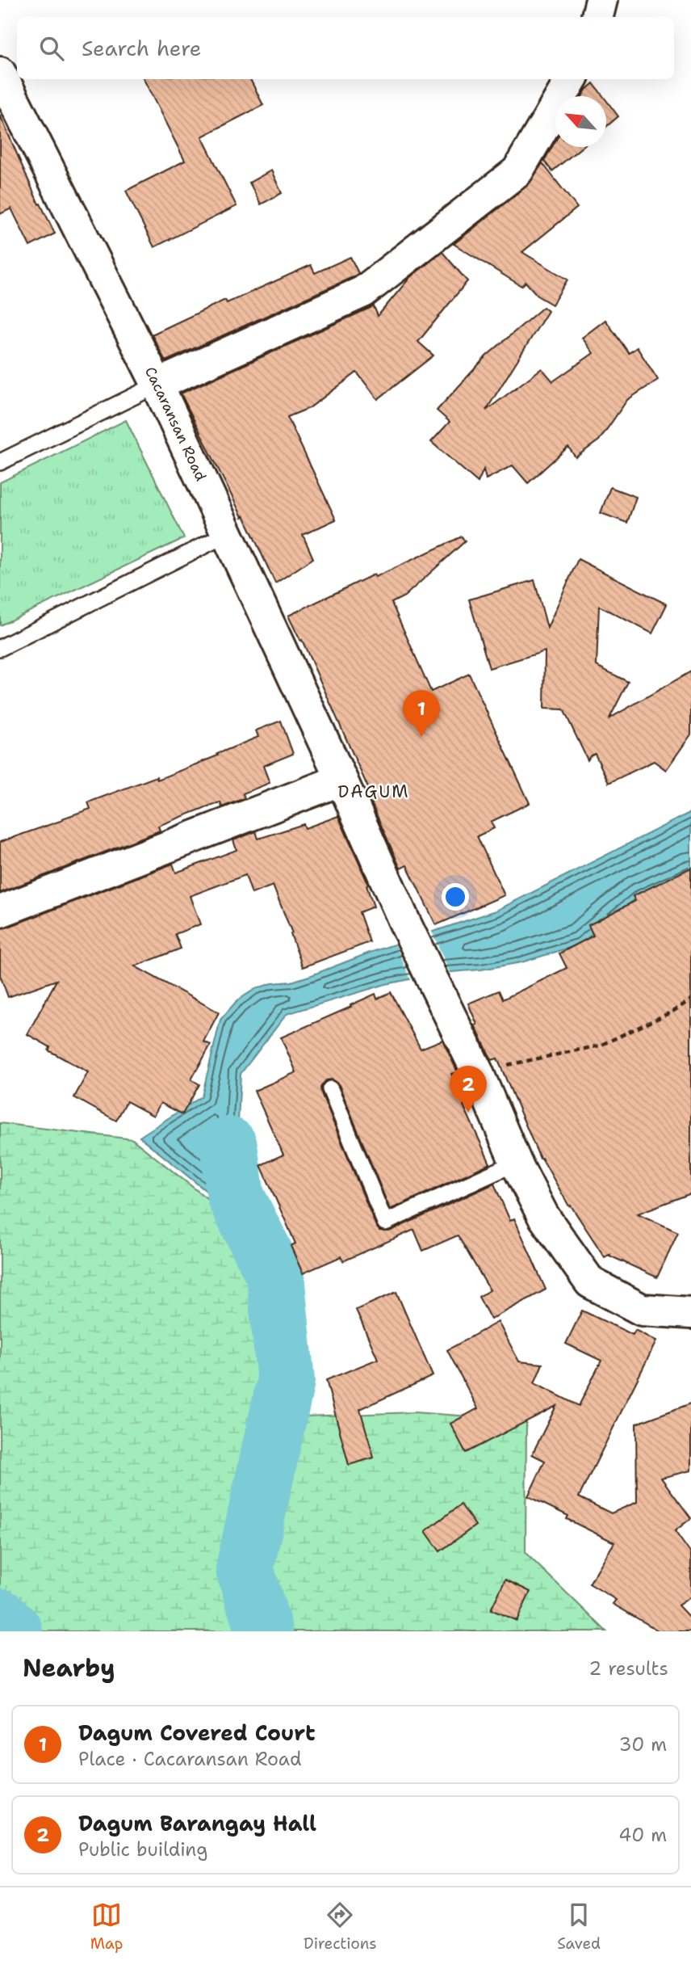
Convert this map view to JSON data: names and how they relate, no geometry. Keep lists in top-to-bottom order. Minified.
{"streets":{"street":["Cacaransan Road"]},"districts":["DAGUM"],"north":"top left","page":{"search":"Search here","pins":["1","2"],"heading":["Nearby","2 results"],"list":[{"mark":"1","name":"Dagum Covered Court","note":"Place · Cacaransan Road","value":"30 m"},{"mark":"2","name":"Dagum Barangay Hall","note":"Public building","value":"40 m"}],"nav":["Map","Directions","Saved"]}}
